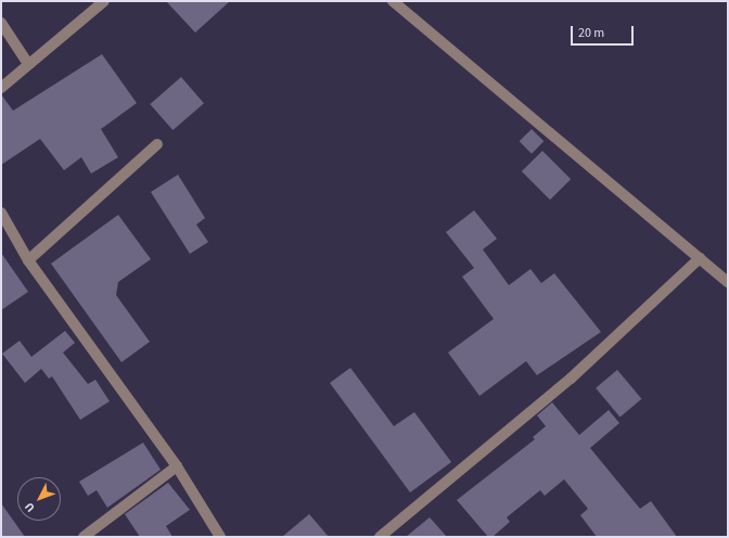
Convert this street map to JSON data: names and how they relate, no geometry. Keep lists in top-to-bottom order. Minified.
{"scale_bar":"20 m","north":"bottom left"}
